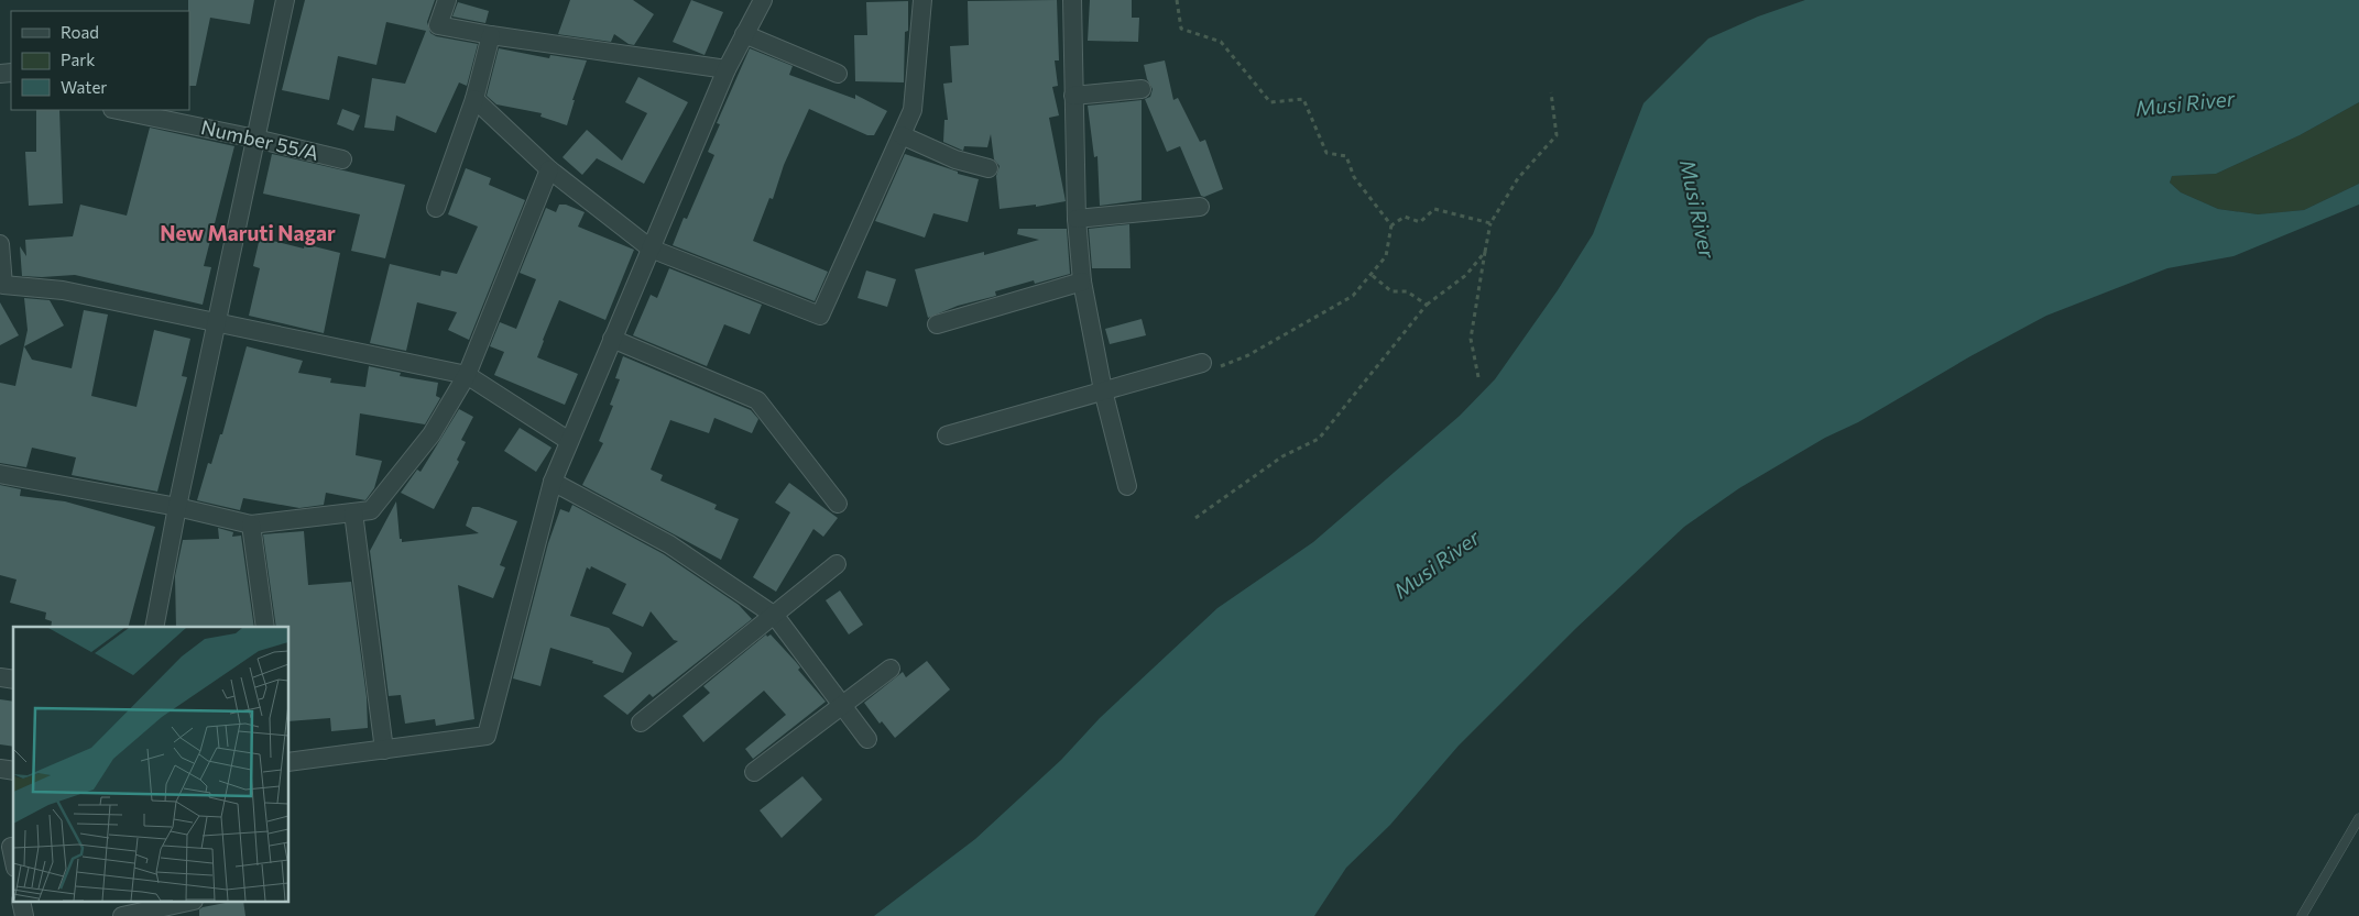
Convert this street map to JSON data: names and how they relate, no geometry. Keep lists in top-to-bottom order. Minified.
{"streets":{"street":["Number 55/A"]},"districts":["New Maruti Nagar"],"water":["Musi River"],"legend":["Road","Park","Water"]}
